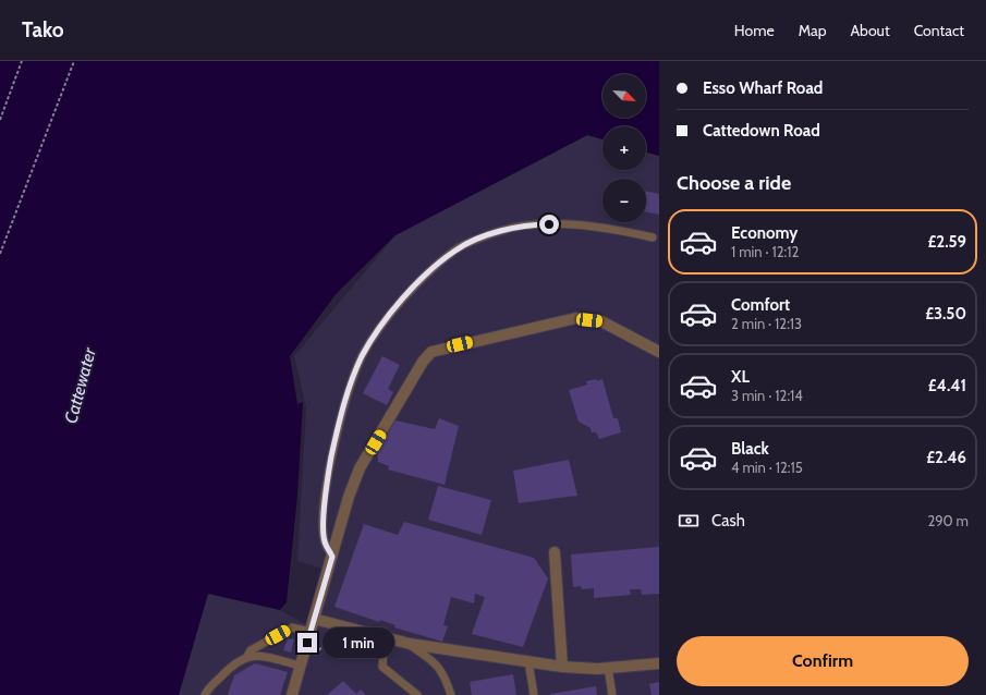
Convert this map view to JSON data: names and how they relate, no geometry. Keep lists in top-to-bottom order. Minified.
{"water":["Cattewater"],"north":"bottom right","page":{"header":"Tako","nav":["Home","Map","About","Contact"],"banner":["Esso Wharf Road","Cattedown Road"],"map_buttons":["+","−"],"heading":"Choose a ride","list":[{"name":"Economy","note":"1 min · 12:12","value":"£2.59"},{"name":"Comfort","note":"2 min · 12:13","value":"£3.50"},{"name":"XL","note":"3 min · 12:14","value":"£4.41"},{"name":"Black","note":"4 min · 12:15","value":"£2.46"}],"pay":["Cash","290 m"],"bubble":"1 min","buttons":"Confirm"}}
